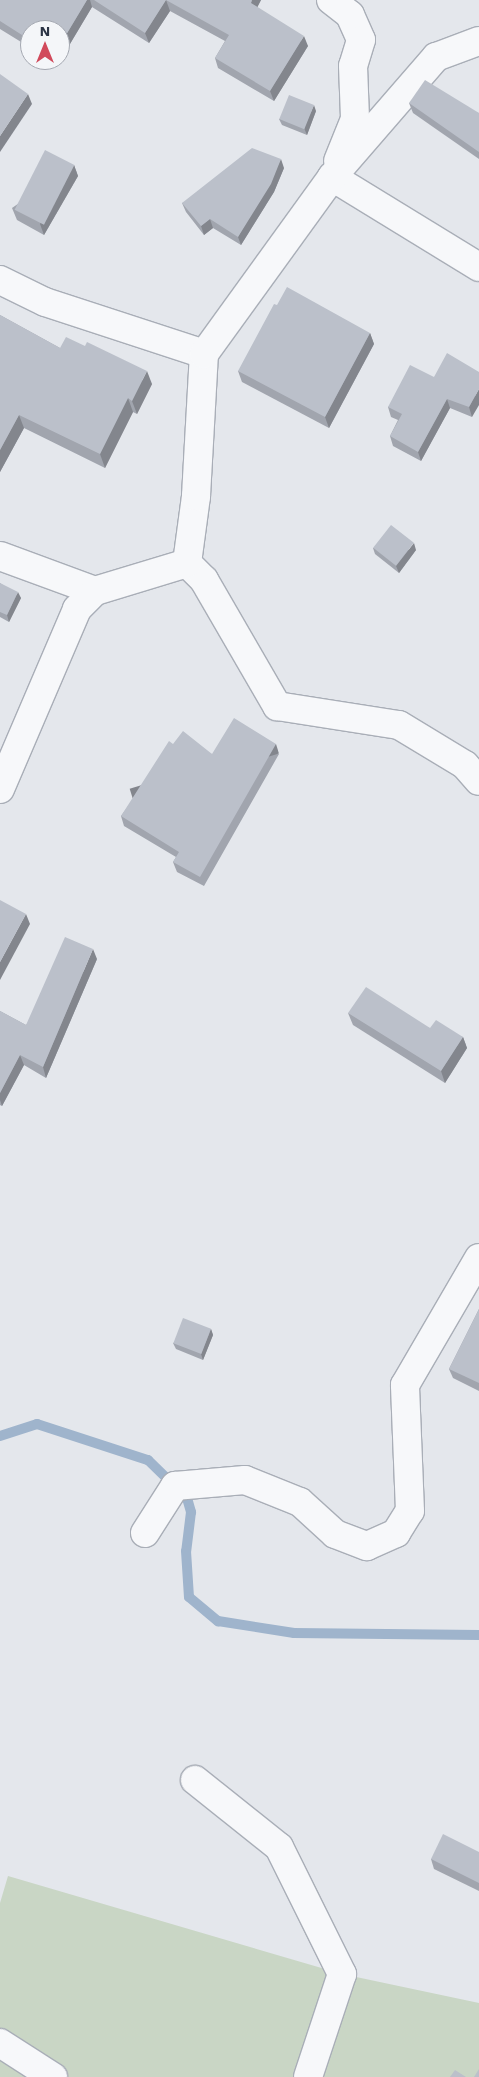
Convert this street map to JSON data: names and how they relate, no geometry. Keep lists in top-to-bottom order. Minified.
{"north":"top"}
